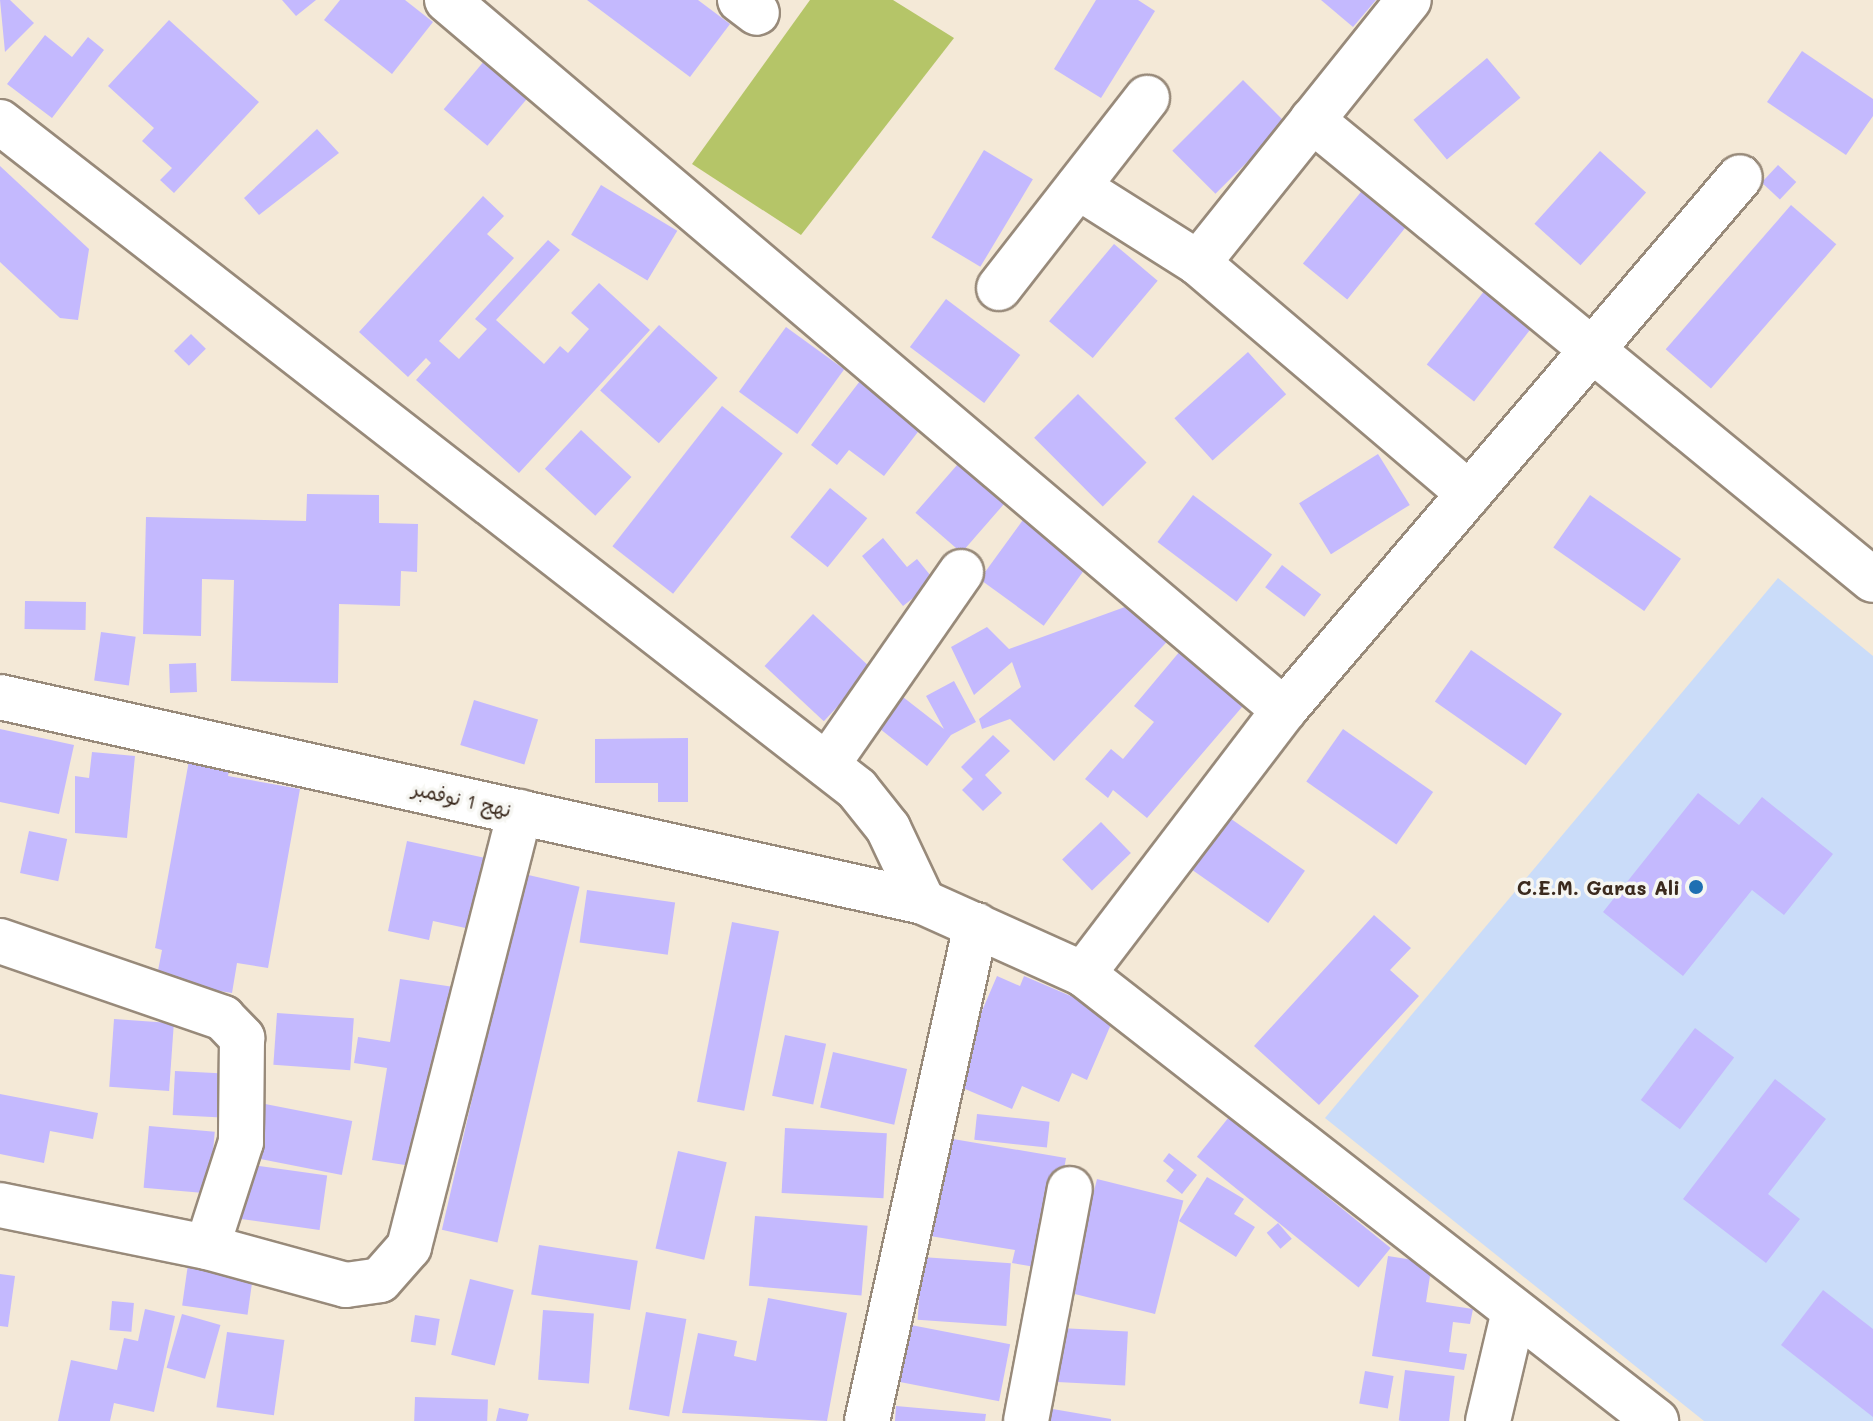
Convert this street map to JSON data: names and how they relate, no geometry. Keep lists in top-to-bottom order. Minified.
{"streets":{"street":["نهج 1 نوفمبر"]},"places":["C.E.M. Garas Ali"]}
